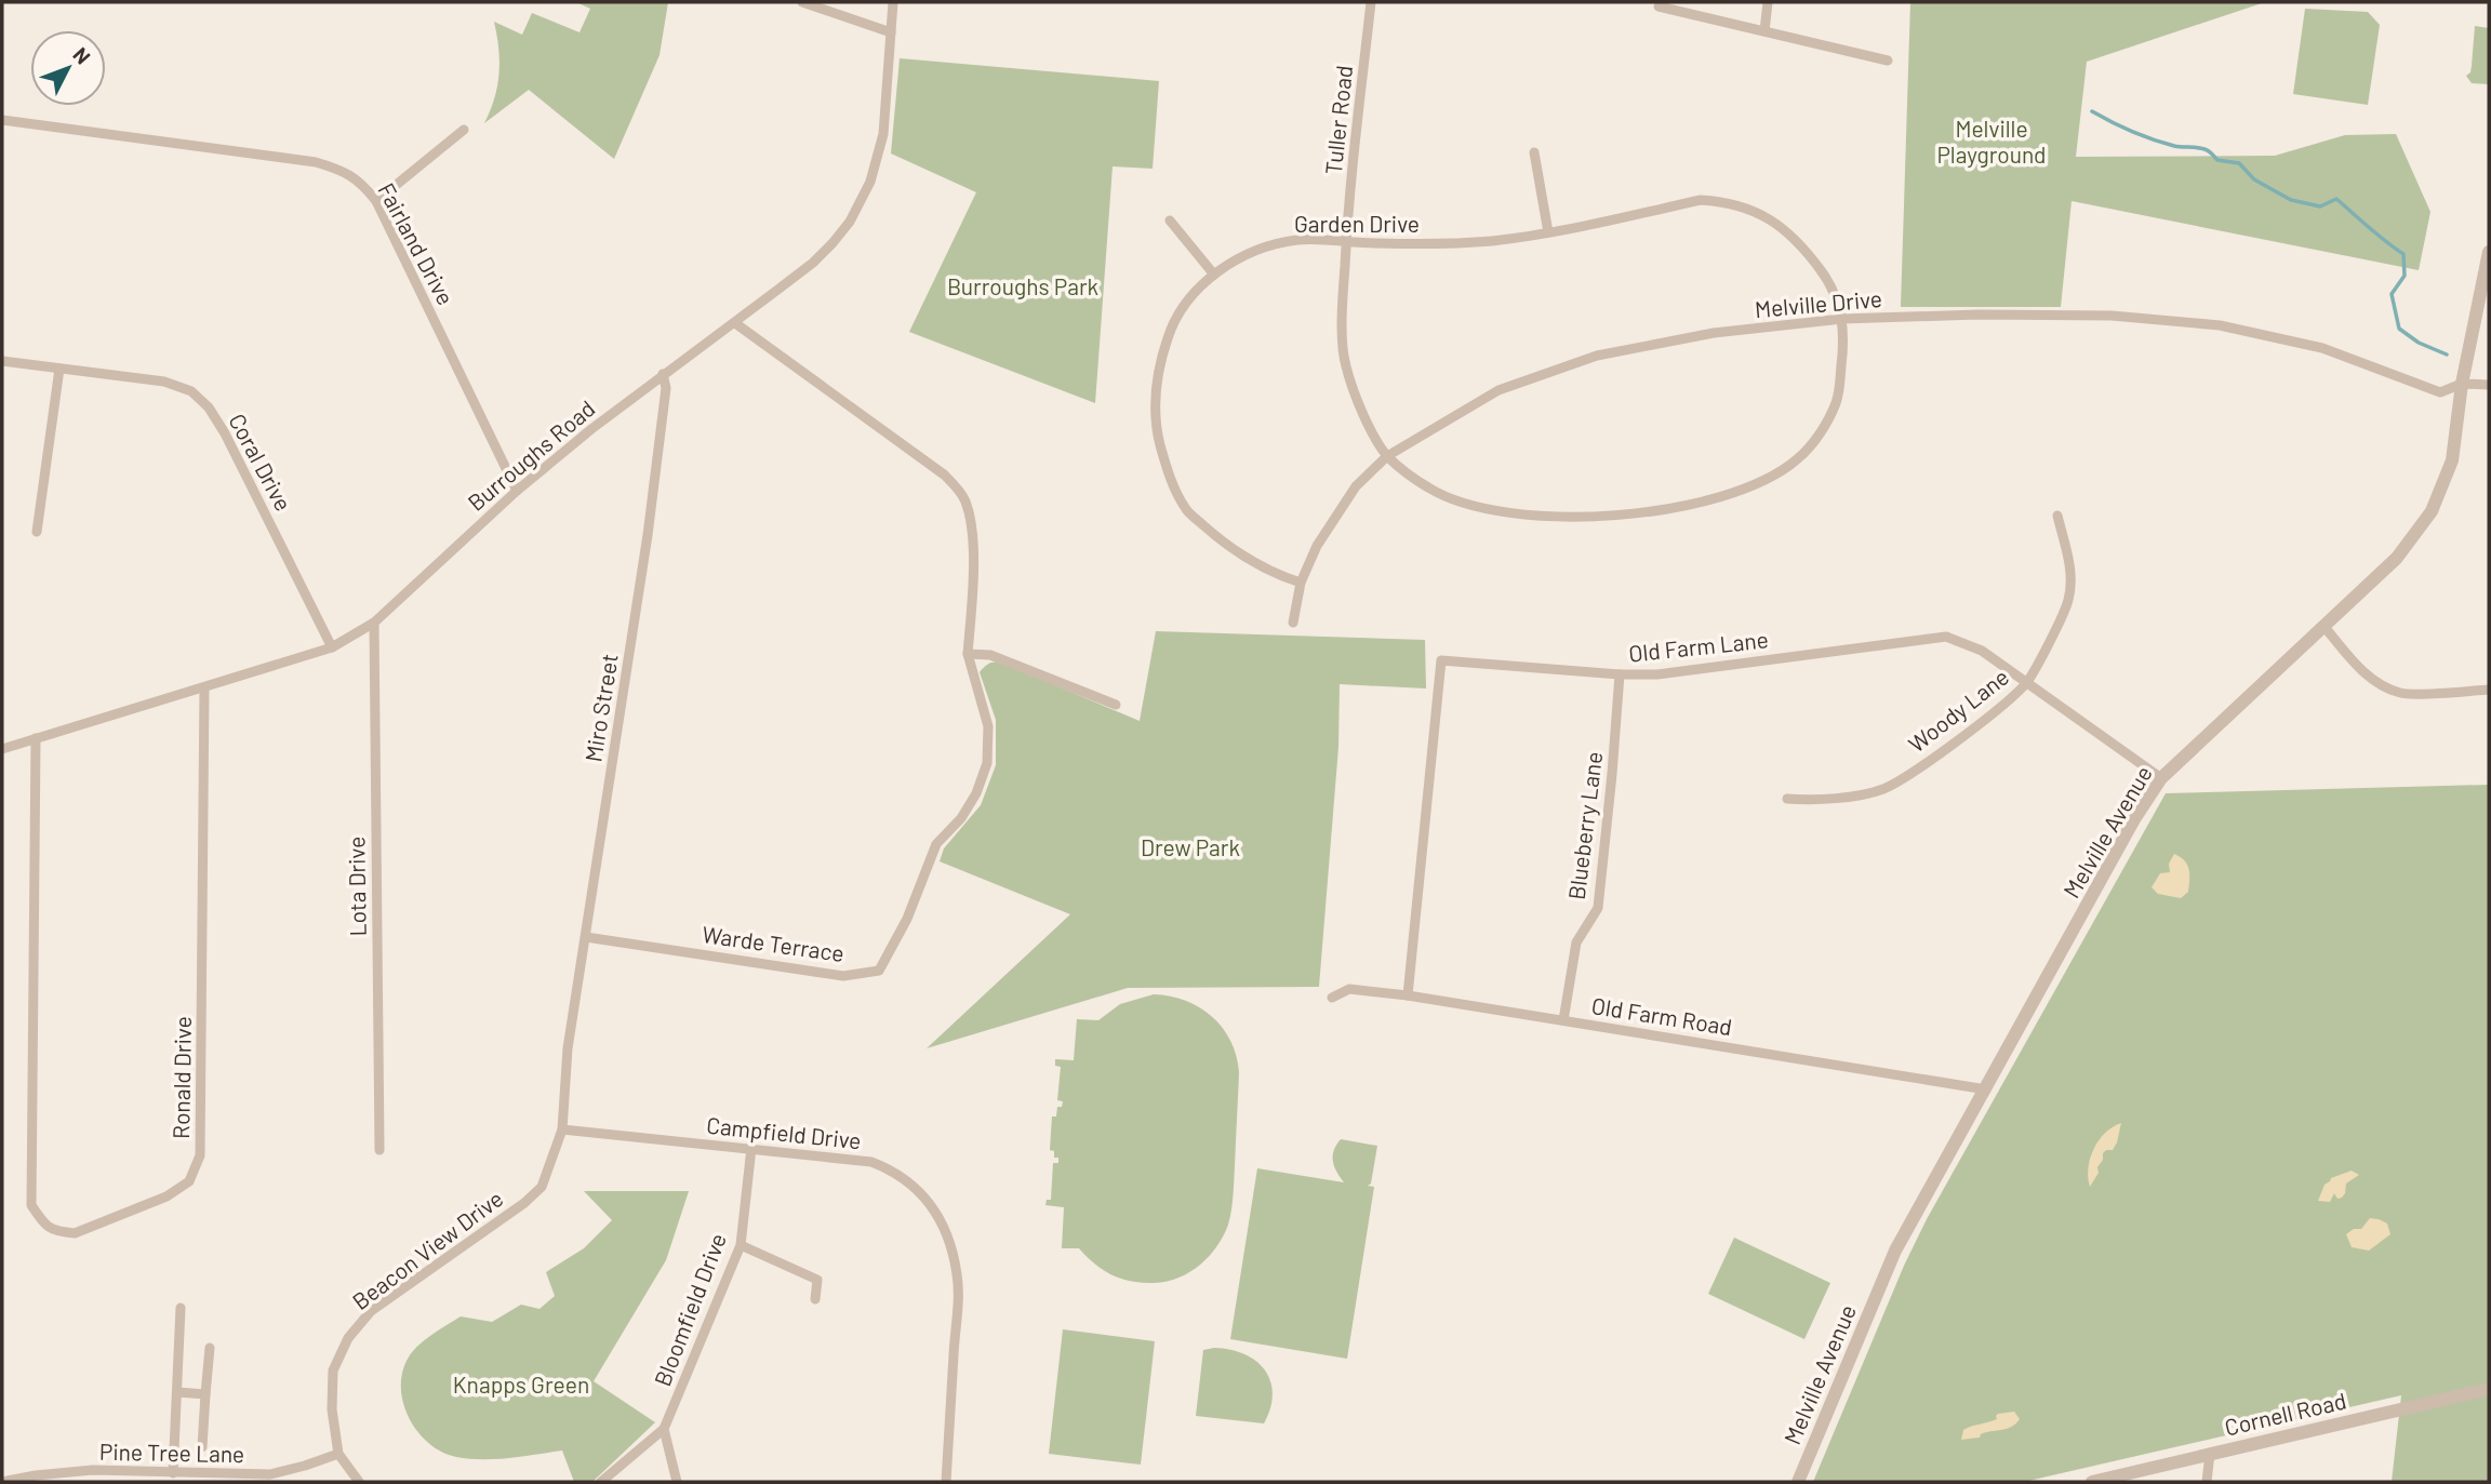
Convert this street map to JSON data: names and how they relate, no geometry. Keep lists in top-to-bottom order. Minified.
{"streets":{"street":["Tuller Road","Garden Drive","Fairland Drive","Melville Drive","Burroughs Road","Coral Drive","Old Farm Lane","Miro Street","Woody Lane","Blueberry Lane","Melville Avenue","Lota Drive","Warde Terrace","Old Farm Road","Ronald Drive","Campfield Drive","Beacon View Drive","Bloomfield Drive","Cornell Road","Pine Tree Lane"]},"crossings":[["Tuller Road","Garden Drive"],["Tuller Road","Melville Drive"],["Garden Drive","Melville Drive"],["Fairland Drive","Burroughs Road"],["Melville Drive","Melville Avenue"],["Burroughs Road","Coral Drive"],["Burroughs Road","Miro Street"],["Burroughs Road","Lota Drive"],["Burroughs Road","Warde Terrace"],["Burroughs Road","Ronald Drive"],["Old Farm Lane","Woody Lane"],["Old Farm Lane","Blueberry Lane"],["Old Farm Lane","Melville Avenue"],["Old Farm Lane","Old Farm Road"],["Miro Street","Warde Terrace"],["Miro Street","Beacon View Drive"],["Blueberry Lane","Old Farm Road"],["Melville Avenue","Old Farm Road"],["Campfield Drive","Beacon View Drive"],["Campfield Drive","Bloomfield Drive"],["Beacon View Drive","Pine Tree Lane"]],"parks":["Melville Playground","Burroughs Park","Drew Park","Knapps Green"],"north":"top right"}
